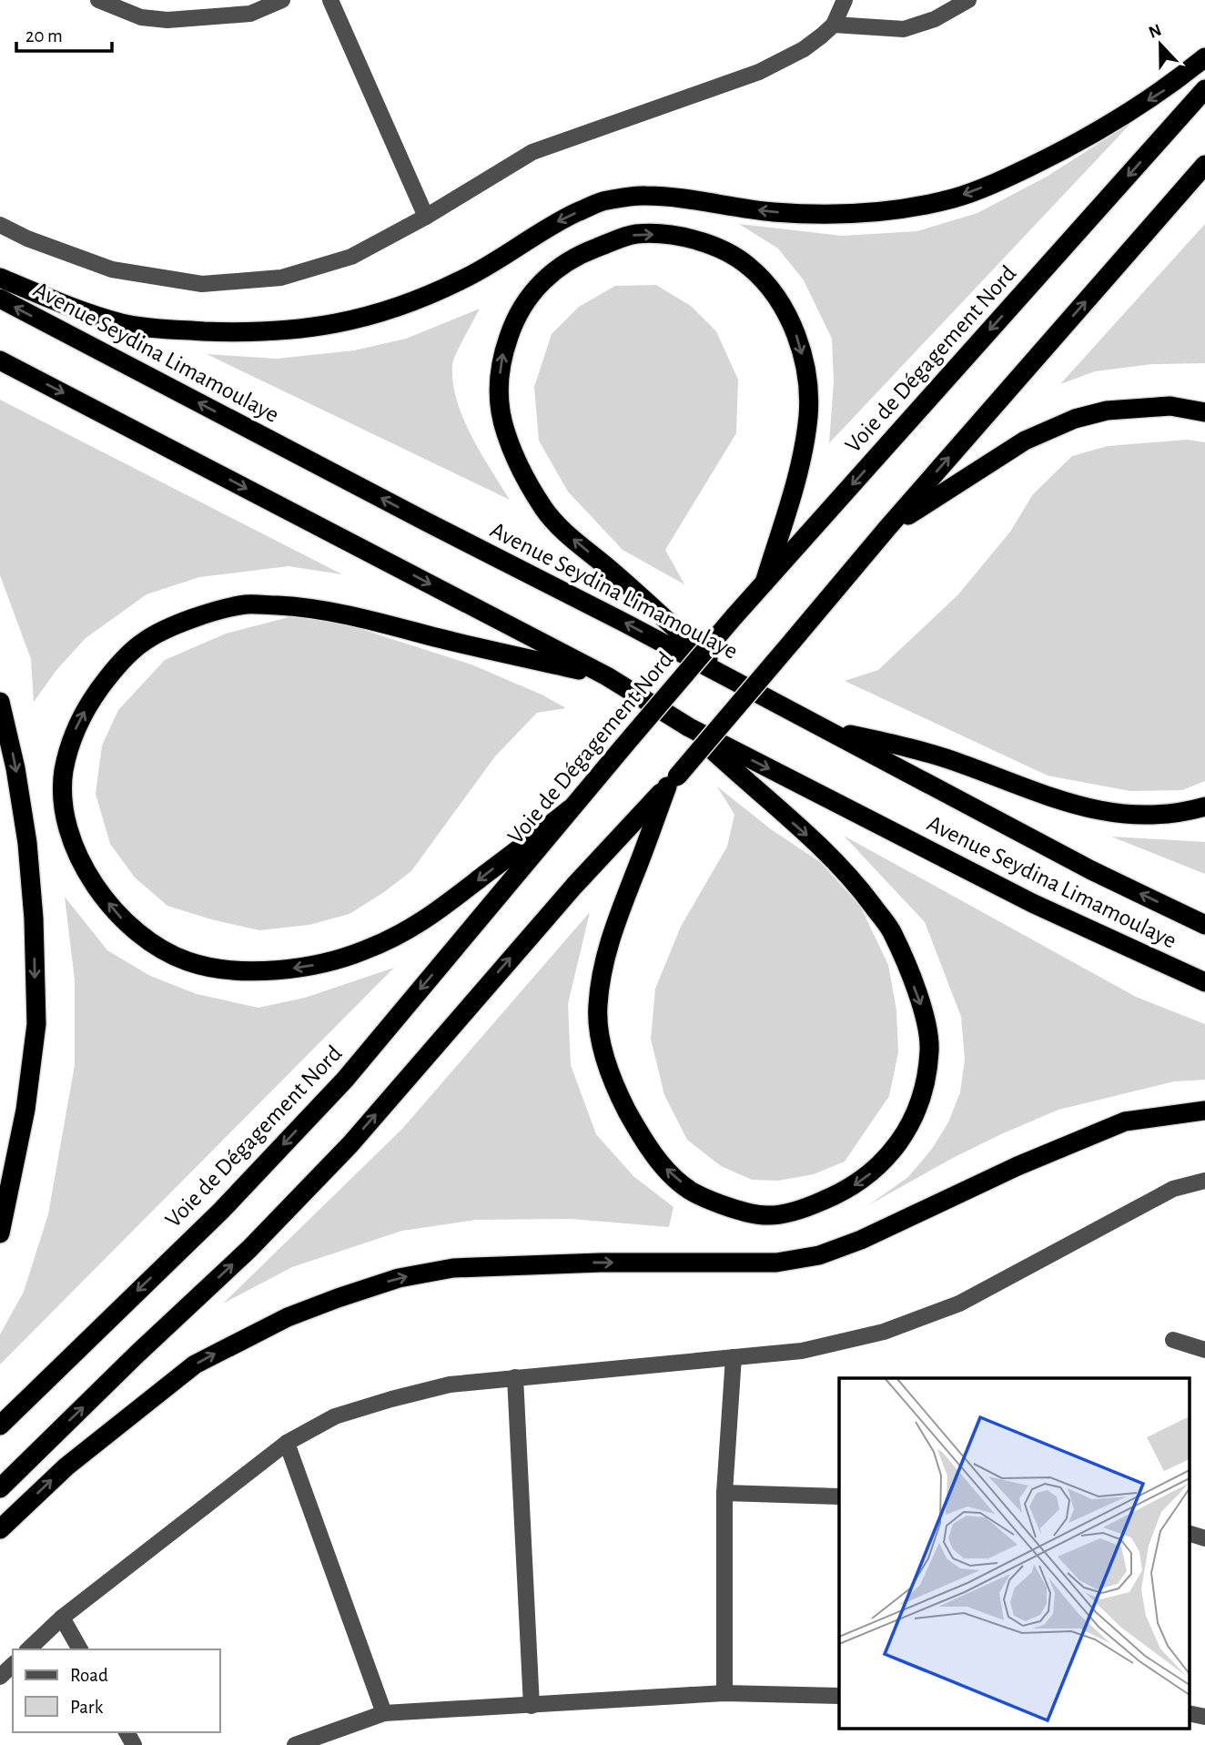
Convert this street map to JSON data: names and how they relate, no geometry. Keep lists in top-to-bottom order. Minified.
{"streets":{"highway":["Avenue Seydina Limamoulaye","Voie de Dégagement Nord"]},"legend":["Road","Park"],"scale_bar":"20 m","north":"top"}
